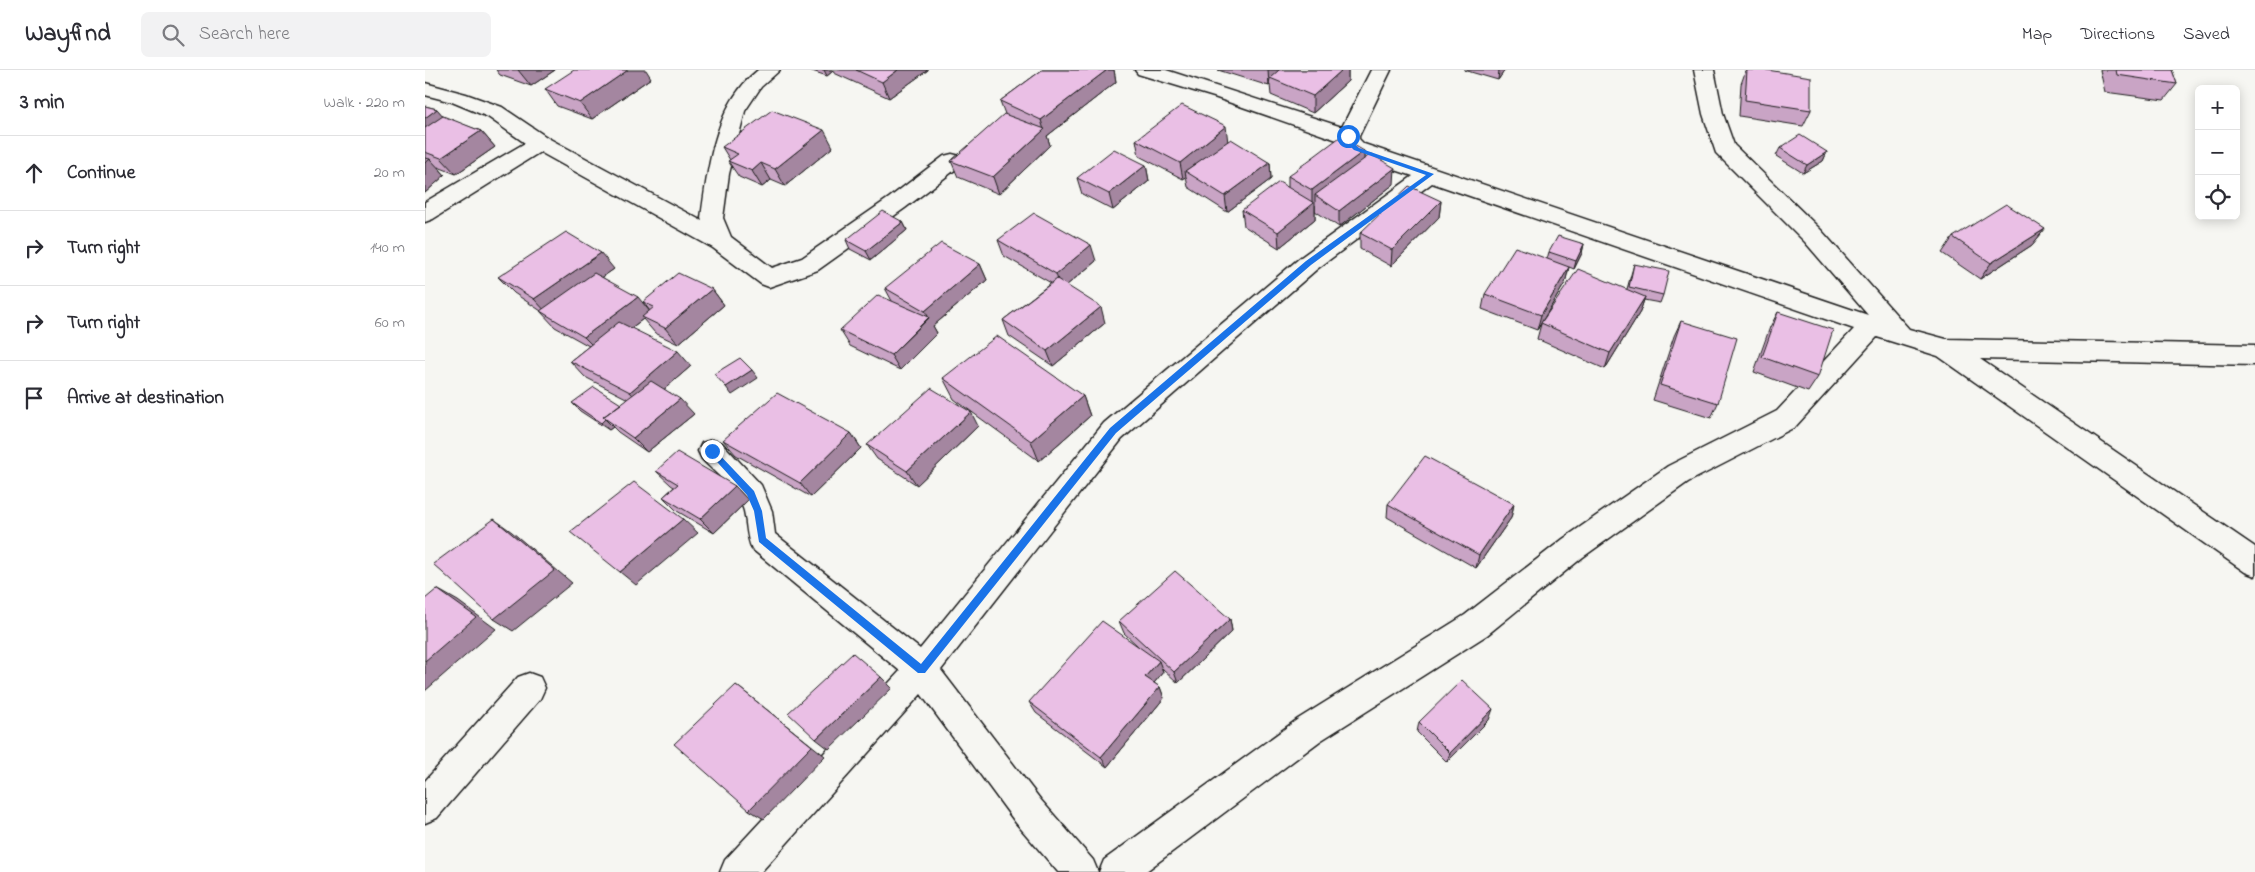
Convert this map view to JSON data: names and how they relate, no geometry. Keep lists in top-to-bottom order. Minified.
{"page":{"header":"Wayfind","search":"Search here","nav":["Map","Directions","Saved"],"heading":["3 min","Walk · 220 m"],"map_buttons":["+","−"],"list":[["Continue","20 m"],["Turn right","140 m"],["Turn right","60 m"],"Arrive at destination"]}}
